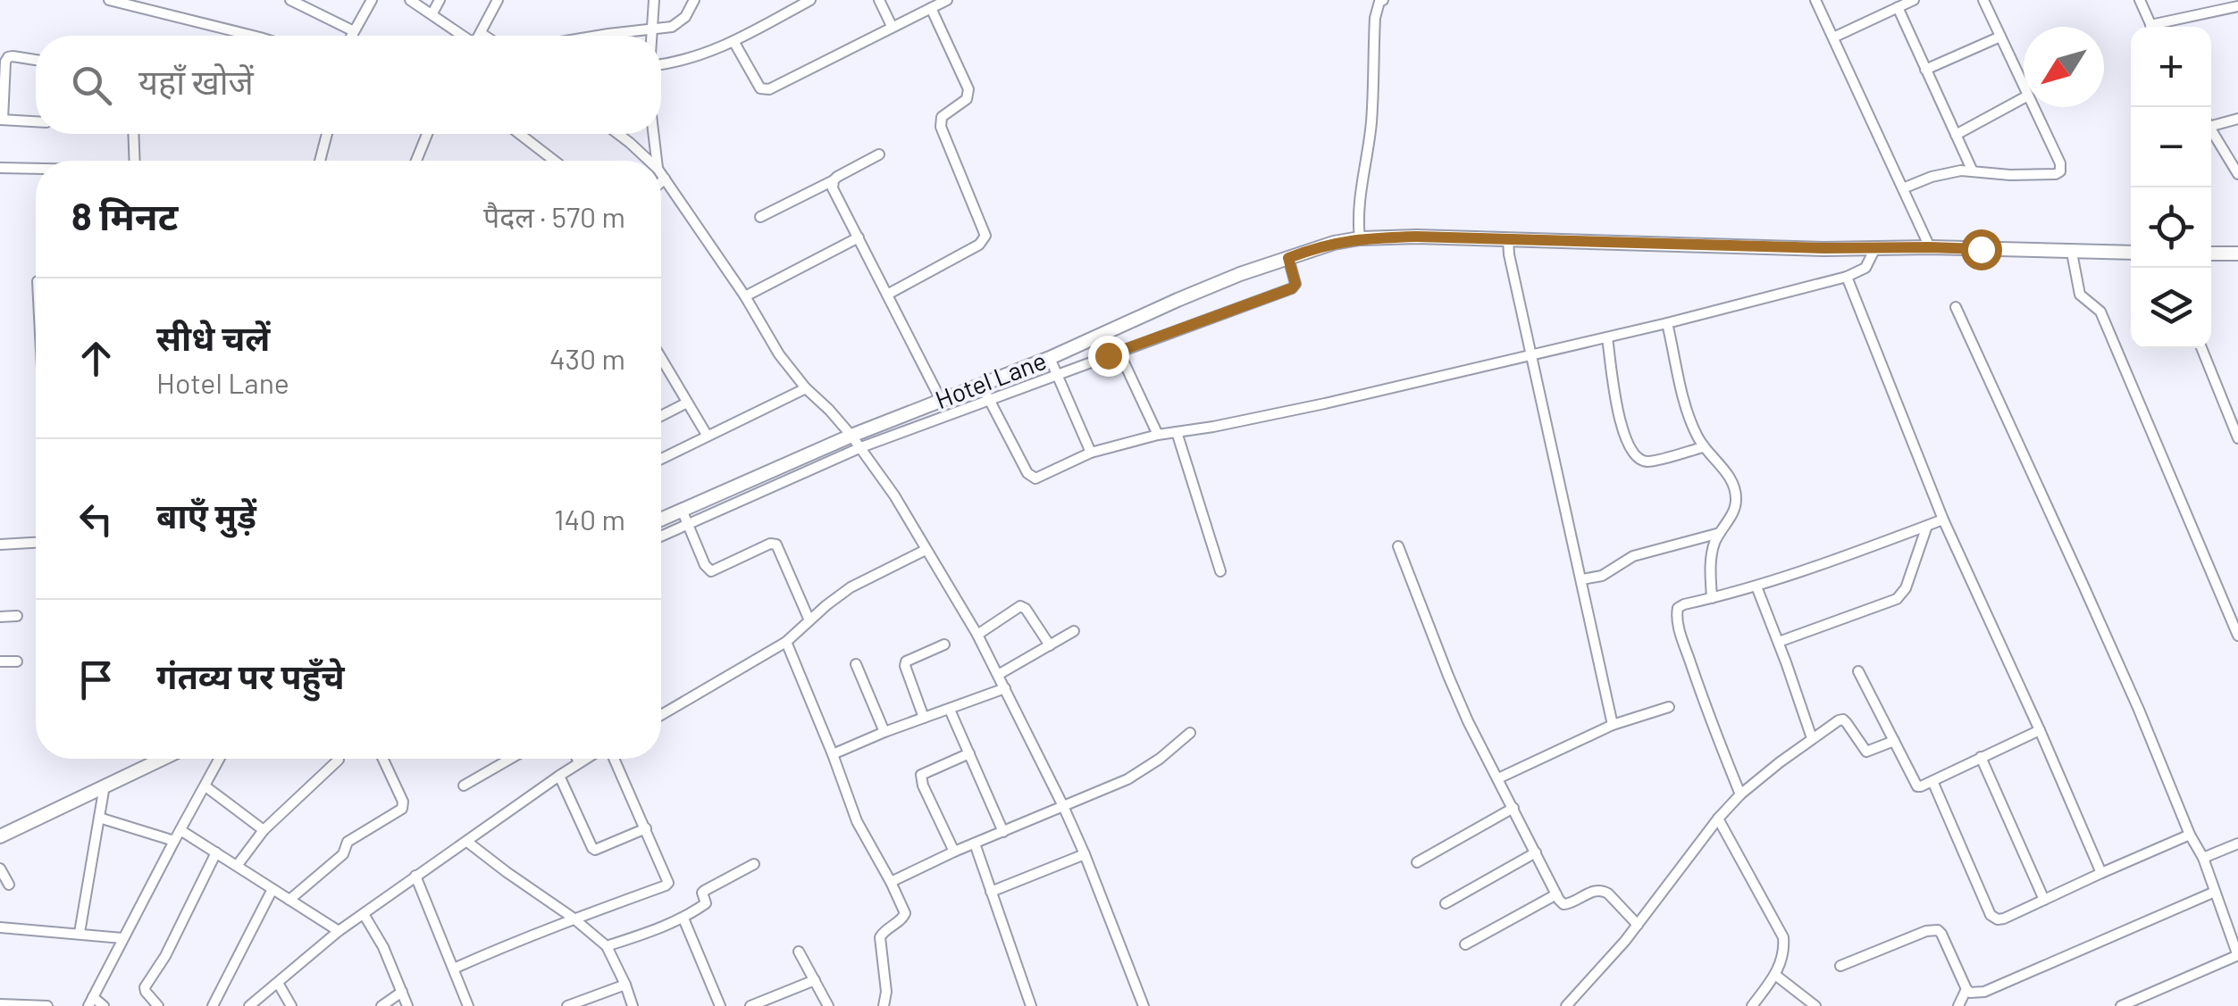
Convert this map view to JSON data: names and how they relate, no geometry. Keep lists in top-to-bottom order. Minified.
{"streets":{"street":["Hotel Lane"]},"north":"bottom left","page":{"map_buttons":["+","−"],"search":"यहाँ खोजें","heading":["8 मिनट","पैदल · 570 m"],"list":[["सीधे चलें","Hotel Lane","430 m"],["बाएँ मुड़ें","140 m"],"गंतव्य पर पहुँचे"]}}
